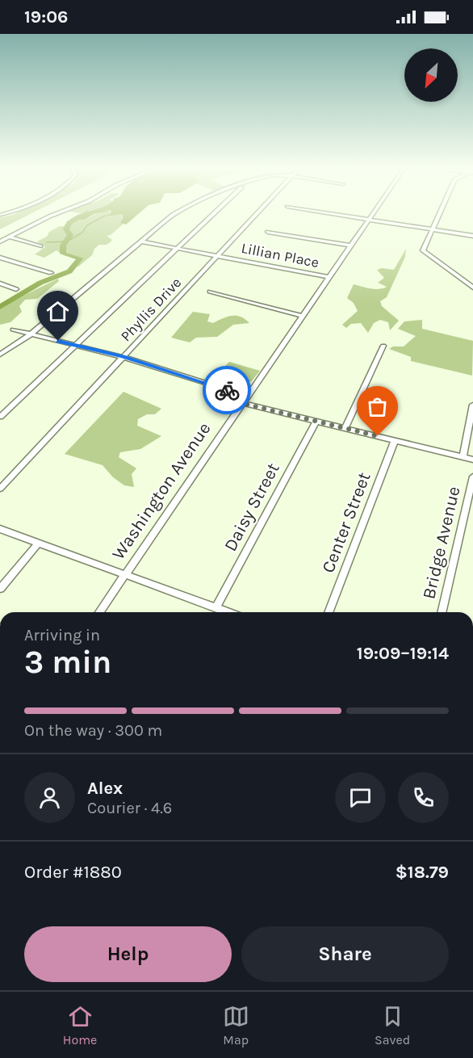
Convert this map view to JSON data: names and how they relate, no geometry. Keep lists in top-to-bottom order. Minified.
{"streets":{"street":["Lillian Place","Phyllis Drive","Washington Avenue","Daisy Street","Center Street","Bridge Avenue"]},"crossings":[["Lillian Place","Phyllis Drive"],["Lillian Place","Washington Avenue"]],"north":"bottom left","page":{"status":"19:06","heading":["3 min","Arriving in","19:09–19:14"],"panel":["Alex","Courier · 4.6","Order #1880","$18.79"],"bar":"On the way · 300 m","buttons":["Help","Share"],"tabs":["Home","Map","Saved"]}}
